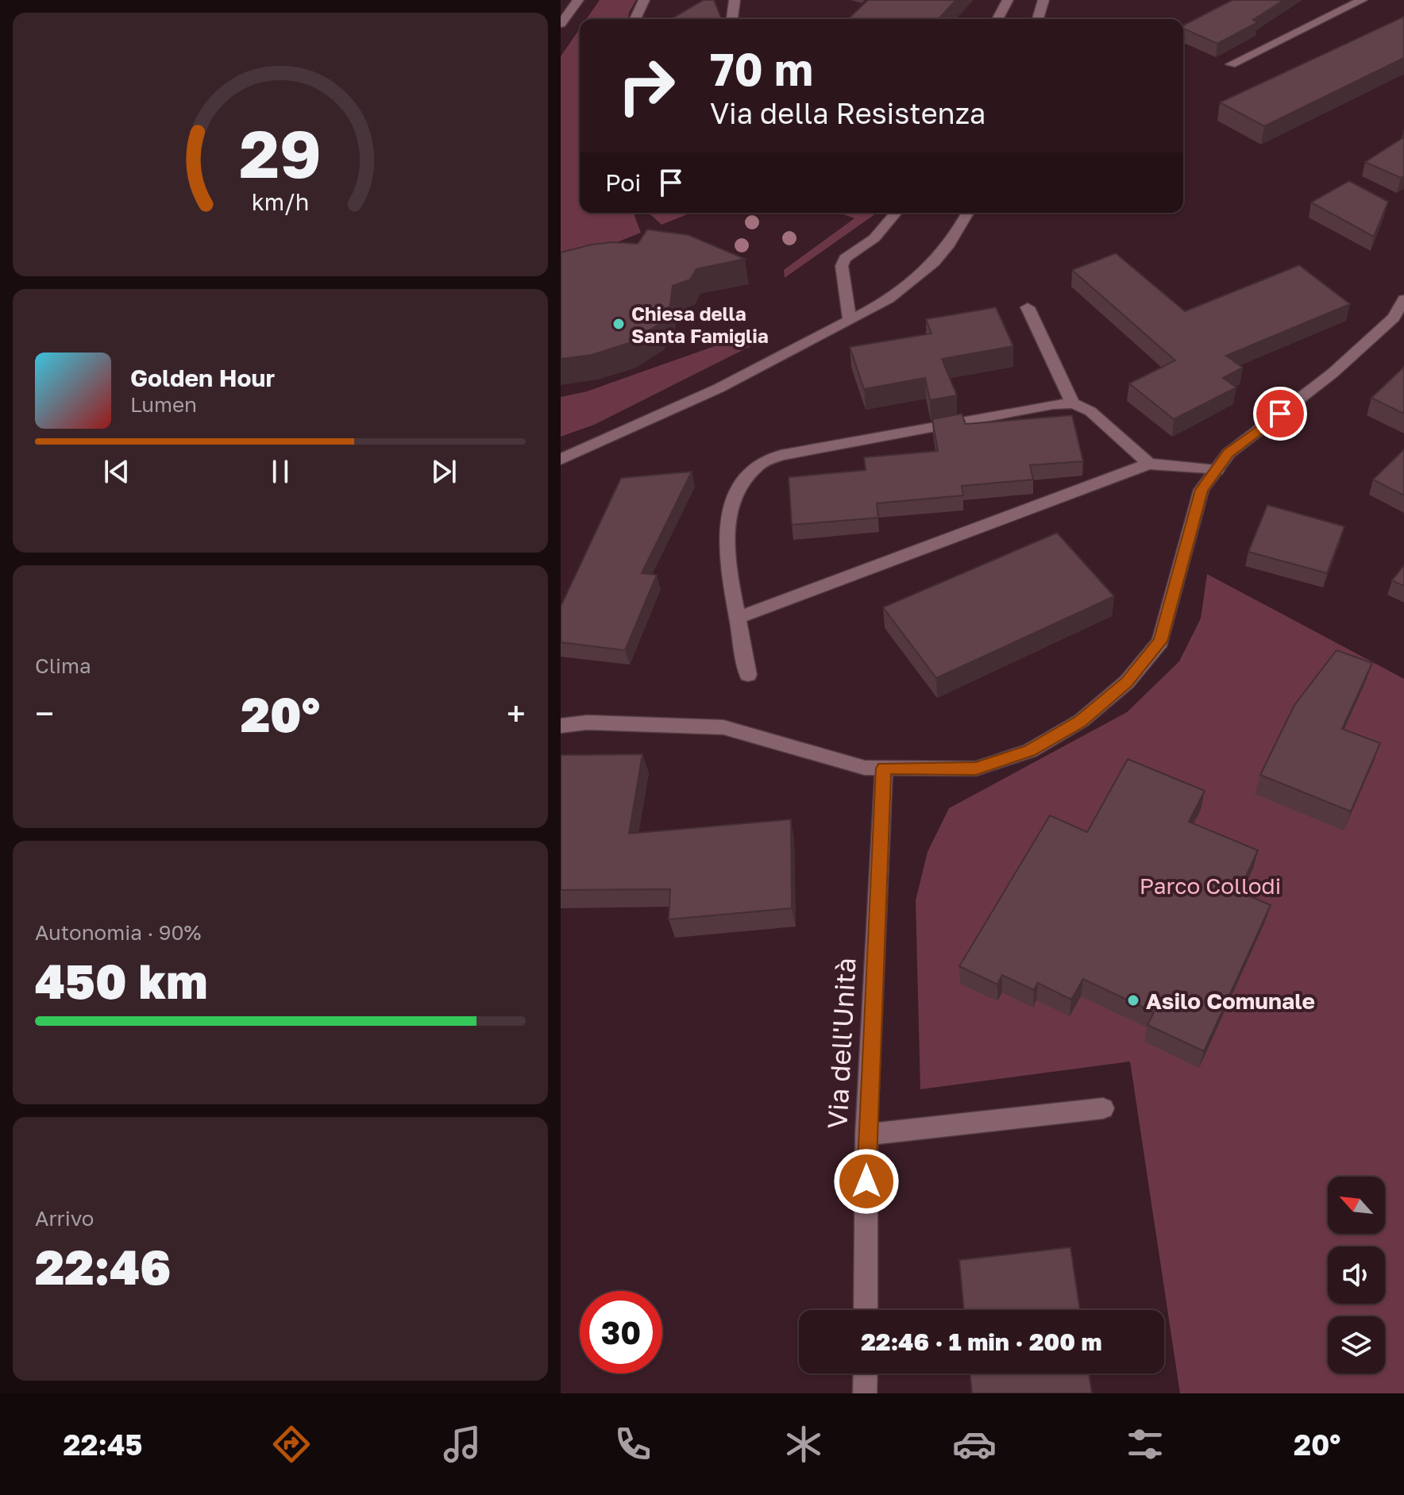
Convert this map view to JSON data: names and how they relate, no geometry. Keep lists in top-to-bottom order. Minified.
{"streets":{"street":["Via dell'Unità"]},"parks":["Parco Collodi"],"places":["Chiesa della Santa Famiglia","Asilo Comunale"],"north":"top left","page":{"turn":["70 m","Via della Resistenza"],"then":"Poi","song":["Golden Hour","Lumen"],"tile":["Clima",["Autonomia · 90%","450 km"],["Arrivo","22:46"]],"heat":["−","20°","+"],"limit":"30","trip":"22:46 · 1 min · 200 m","tabs":["22:45","20°"],"gauge":["29","km/h"]}}
